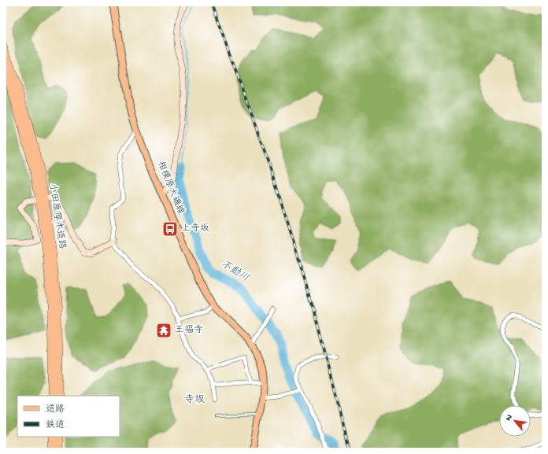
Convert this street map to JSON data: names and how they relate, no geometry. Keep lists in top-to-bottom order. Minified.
{"streets":{"highway":["小田原厚木道路"],"main road":["相模原大磯線"]},"districts":["寺坂"],"water":["不動川"],"places":{"bus stop":["上寺坂"],"temple":["王福寺"]},"legend":["道路","鉄道"],"north":"top left"}
